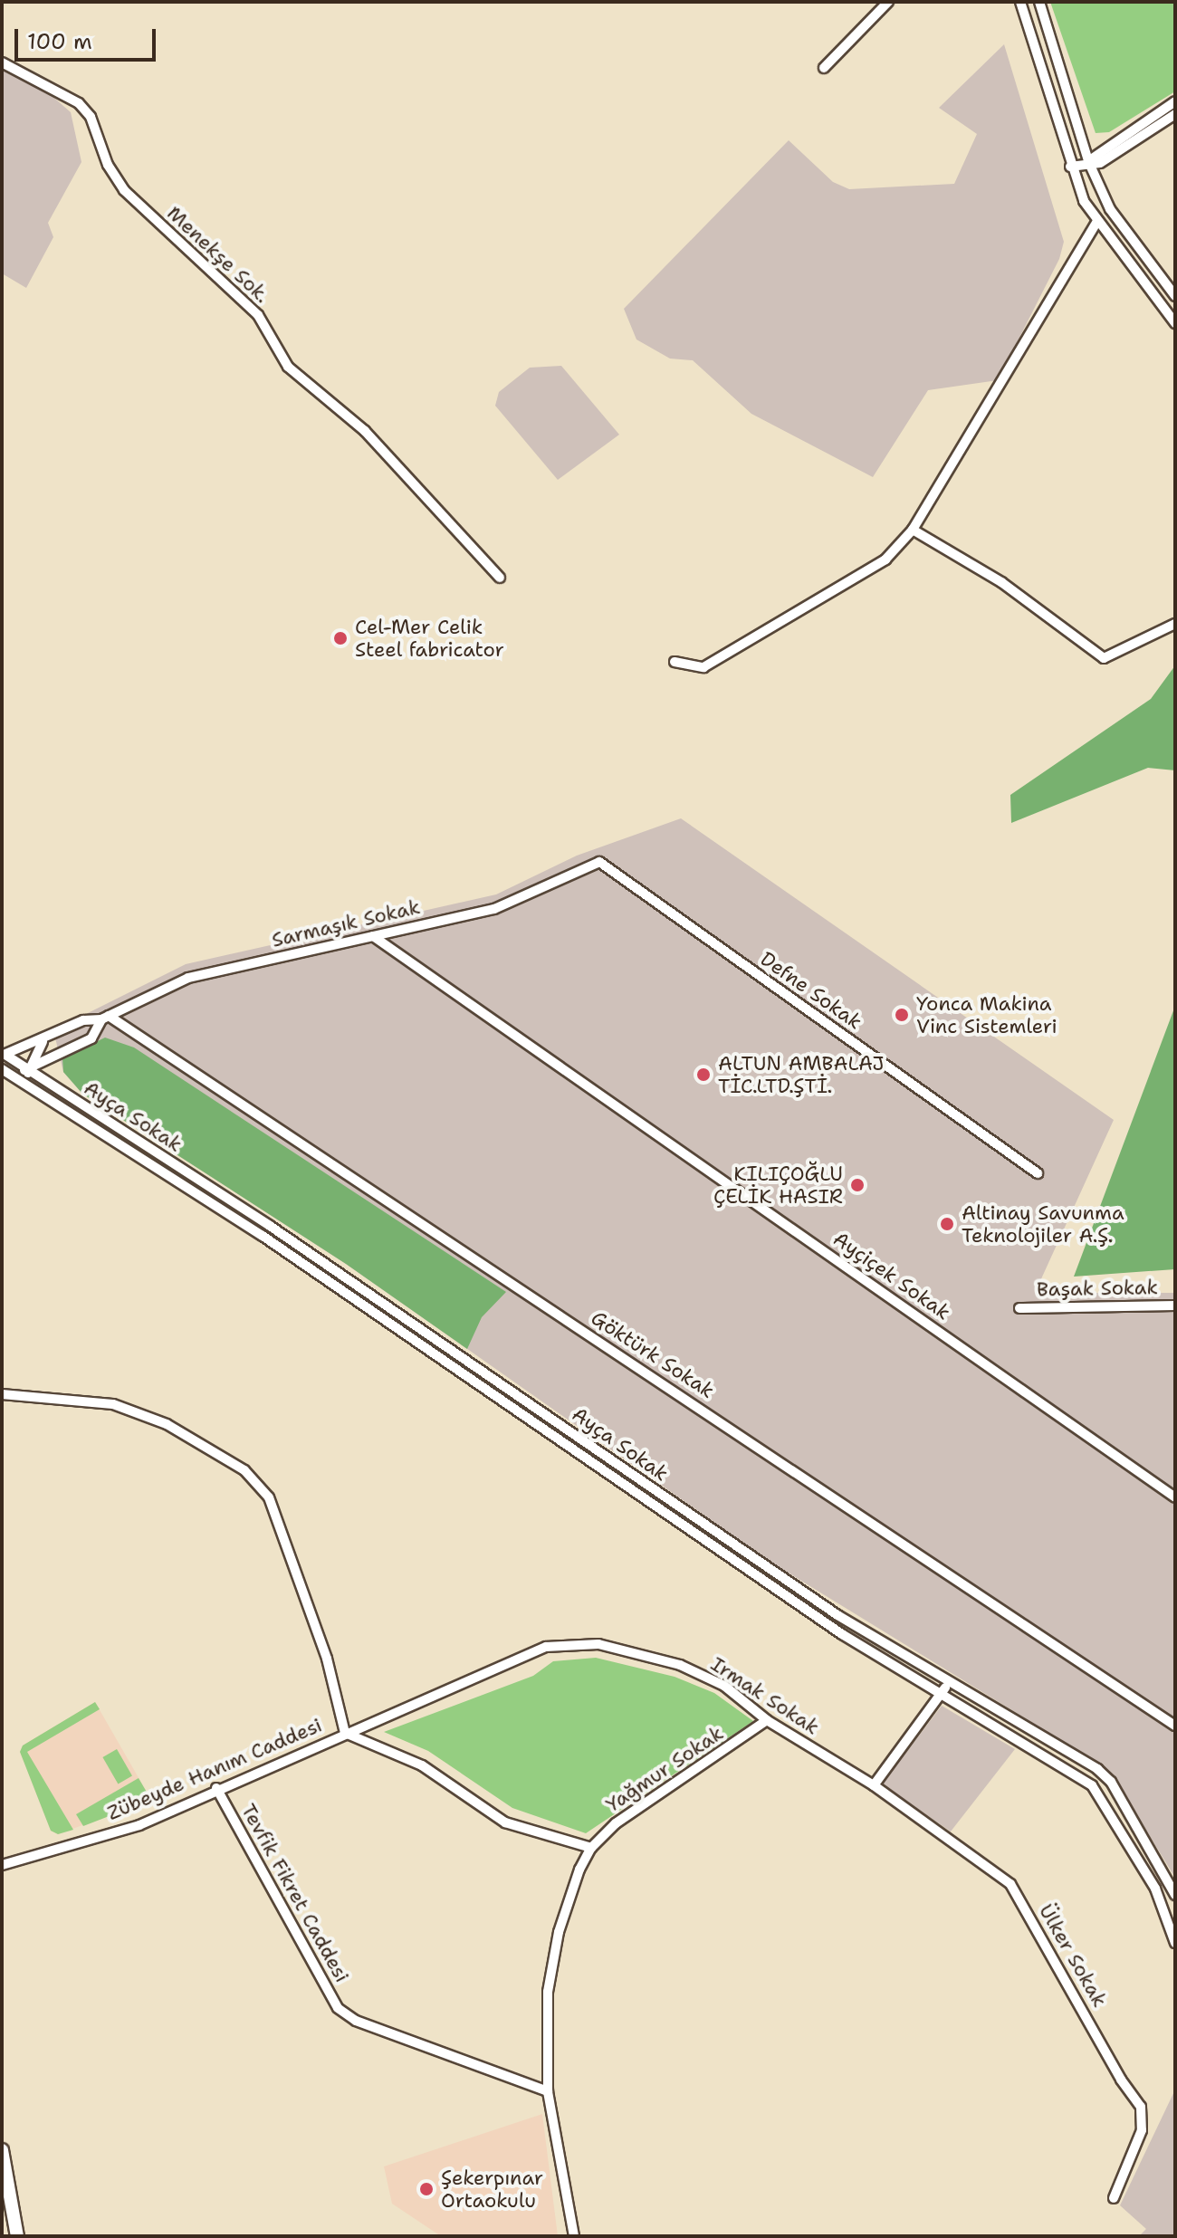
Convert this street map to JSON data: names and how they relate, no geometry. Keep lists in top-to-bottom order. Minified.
{"streets":{"street":["Menekşe Sok.","Sarmaşık Sokak","Defne Sokak","Ayça Sokak","Ayçiçek Sokak","Başak Sokak","Göktürk Sokak","Irmak Sokak","Zübeyde Hanım Caddesi","Yağmur Sokak","Tevfik Fikret Caddesi","Ülker Sokak"]},"crossings":[["Sarmaşık Sokak","Defne Sokak"],["Sarmaşık Sokak","Ayça Sokak"],["Sarmaşık Sokak","Ayçiçek Sokak"],["Sarmaşık Sokak","Göktürk Sokak"],["Irmak Sokak","Zübeyde Hanım Caddesi"],["Irmak Sokak","Yağmur Sokak"],["Irmak Sokak","Ülker Sokak"],["Zübeyde Hanım Caddesi","Yağmur Sokak"],["Zübeyde Hanım Caddesi","Tevfik Fikret Caddesi"],["Yağmur Sokak","Tevfik Fikret Caddesi"]],"places":["Cel-Mer Celik Steel fabricator","Yonca Makina Vinc Sistemleri","ALTUN AMBALAJ TİC.LTD.ŞTİ.","KILIÇOĞLU ÇELİK HASIR","Altinay Savunma Teknolojiler A.Ş.","Şekerpınar Ortaokulu"],"scale_bar":"100 m"}
